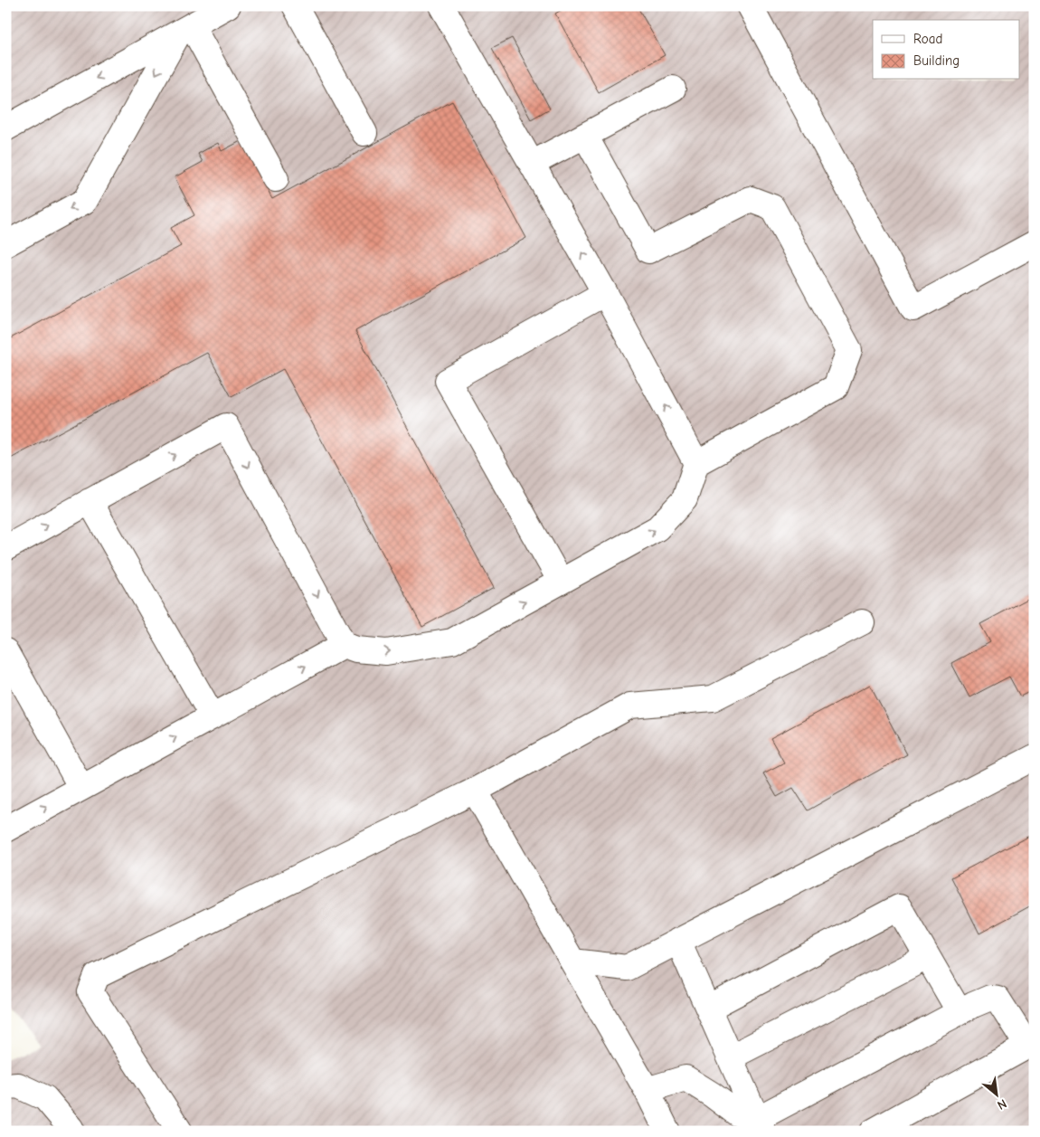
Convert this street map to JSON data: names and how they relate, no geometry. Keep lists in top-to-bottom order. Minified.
{"legend":["Road","Building"],"north":"bottom right"}
